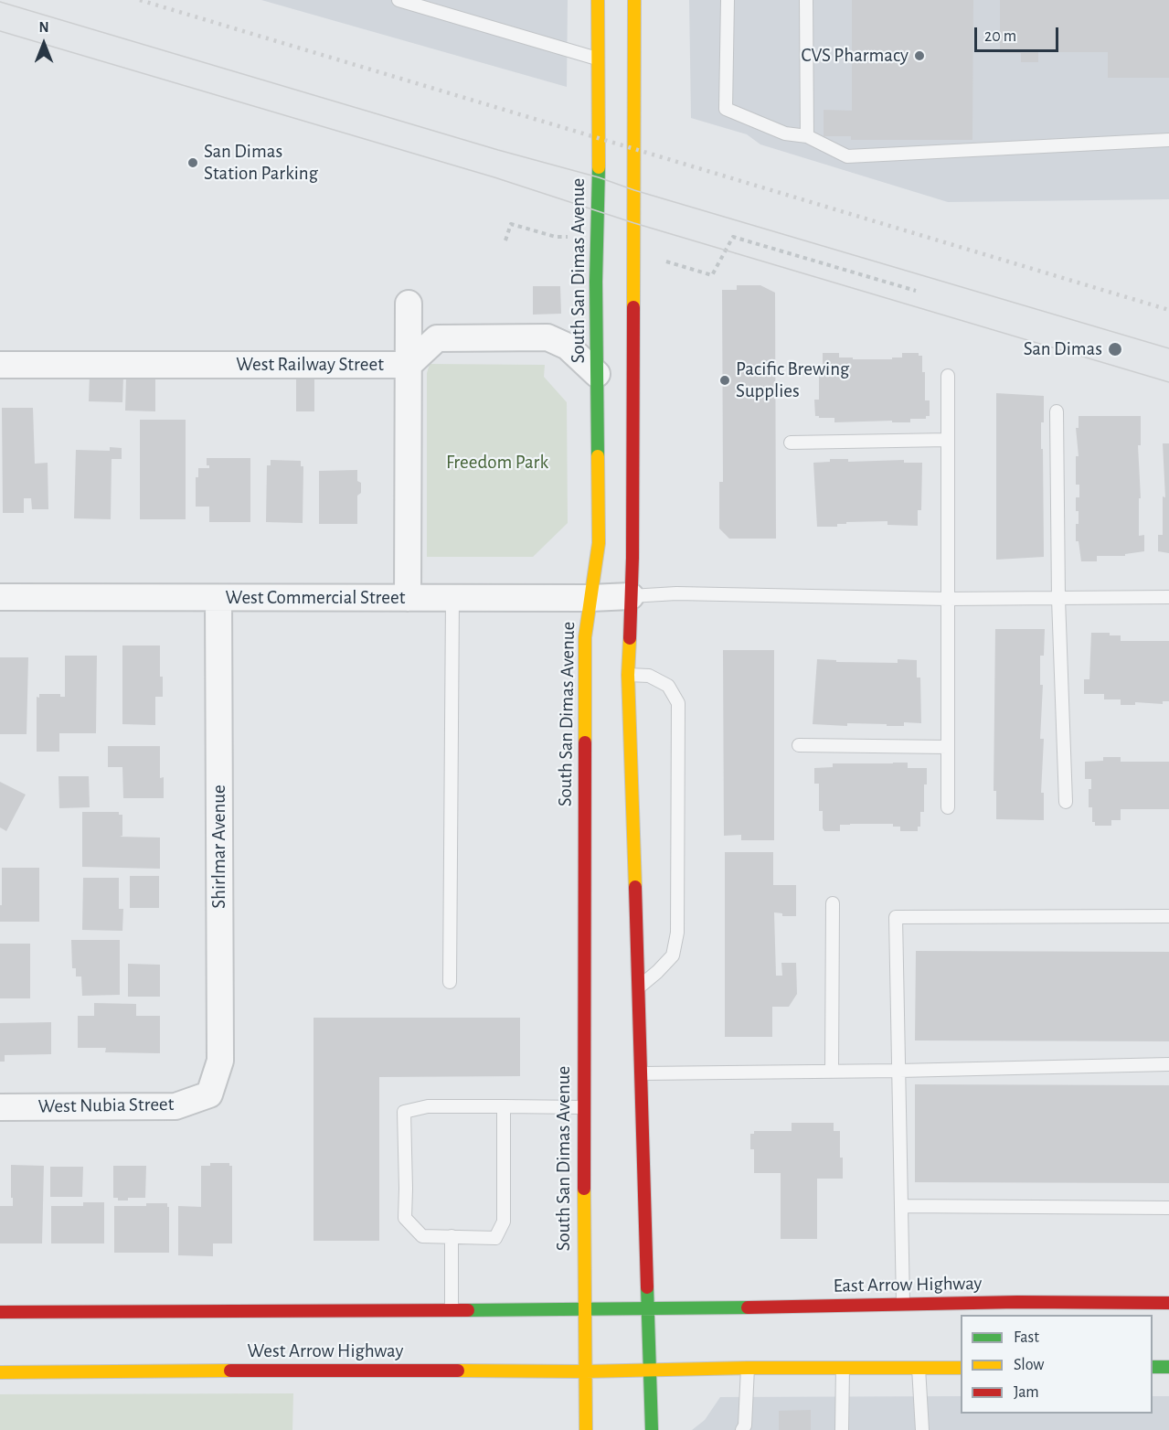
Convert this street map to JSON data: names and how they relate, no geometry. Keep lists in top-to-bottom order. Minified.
{"streets":{"street":["South San Dimas Avenue","West Railway Street","West Commercial Street","Shirlmar Avenue","West Nubia Street","East Arrow Highway","West Arrow Highway"]},"crossings":[["South San Dimas Avenue","West Railway Street"],["South San Dimas Avenue","West Commercial Street"],["South San Dimas Avenue","West Arrow Highway"],["West Commercial Street","Shirlmar Avenue"],["Shirlmar Avenue","West Nubia Street"]],"parks":["Freedom Park"],"places":["CVS Pharmacy","San Dimas Station Parking","San Dimas","Pacific Brewing Supplies"],"legend":["Fast","Slow","Jam"],"scale_bar":"20 m","north":"top"}
